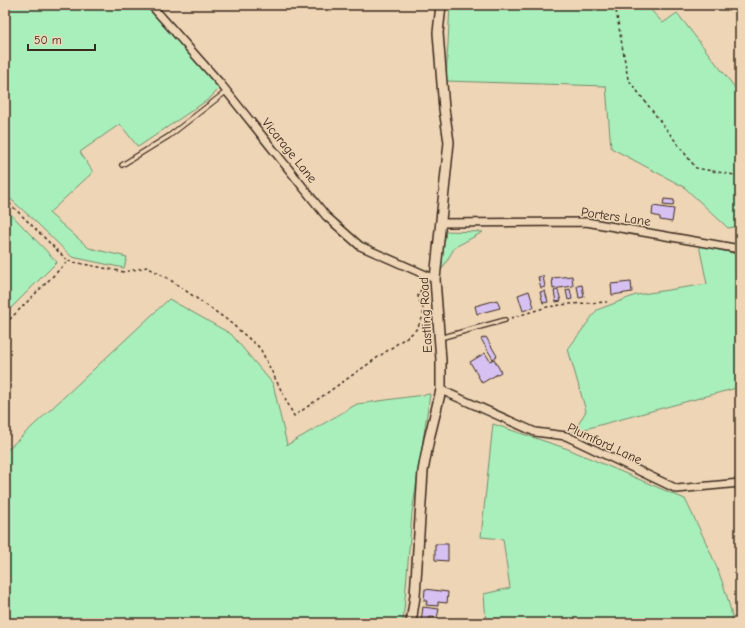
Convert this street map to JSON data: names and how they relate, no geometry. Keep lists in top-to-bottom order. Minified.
{"streets":{"street":["Vicarage Lane","Porters Lane","Eastling Road","Plumford Lane"]},"crossings":[["Vicarage Lane","Eastling Road"],["Porters Lane","Eastling Road"],["Eastling Road","Plumford Lane"]],"scale_bar":"50 m"}
